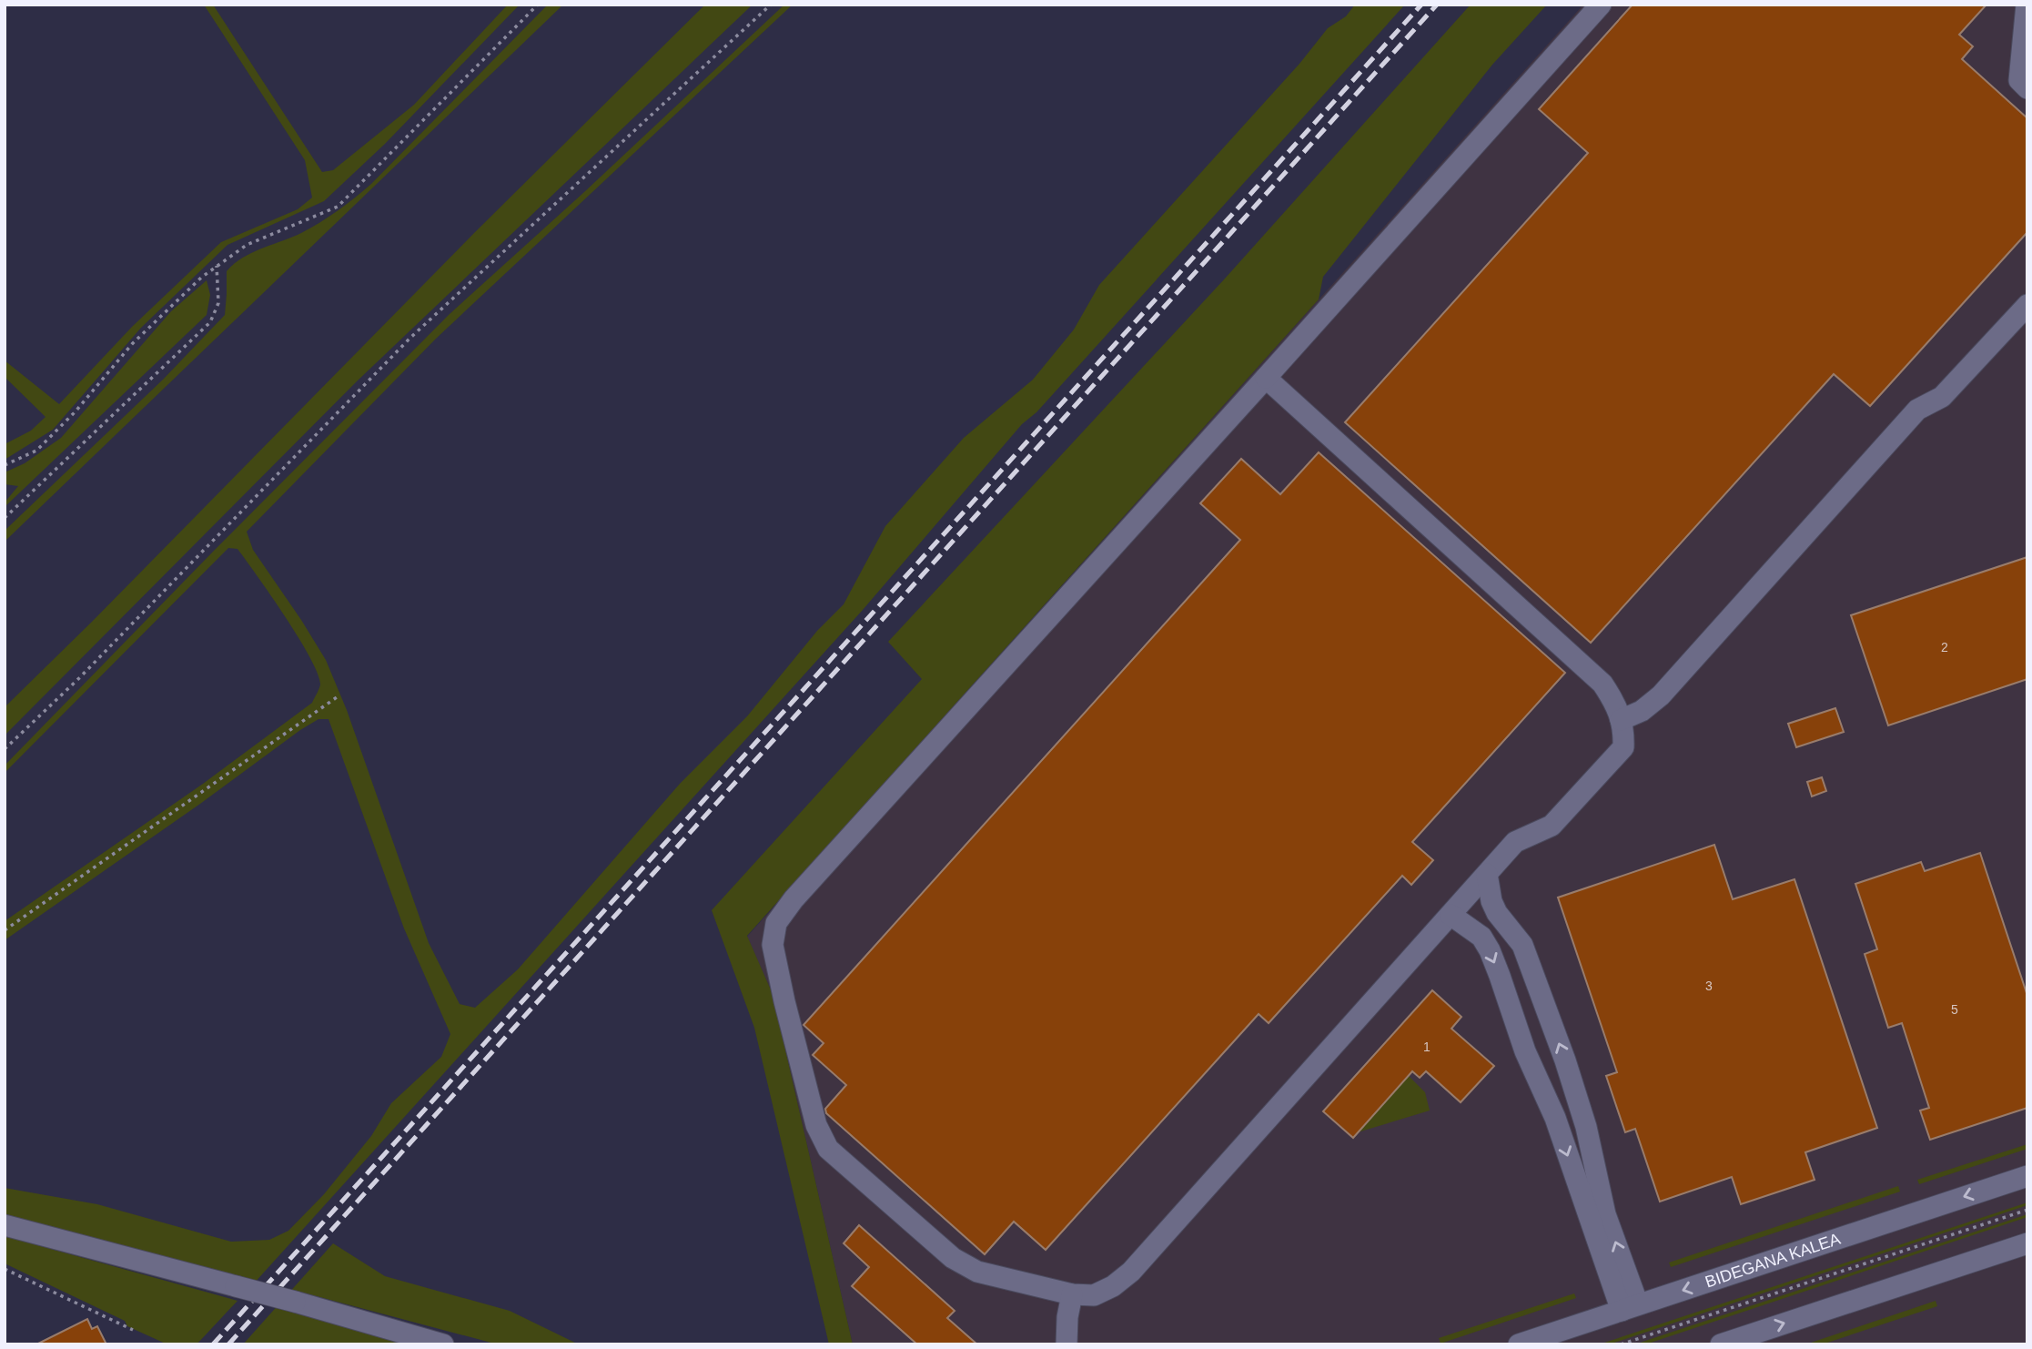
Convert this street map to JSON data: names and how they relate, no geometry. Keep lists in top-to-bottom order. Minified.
{"streets":{"street":["BIDEGANA KALEA"]},"house_numbers":["2","3","5","1"]}
